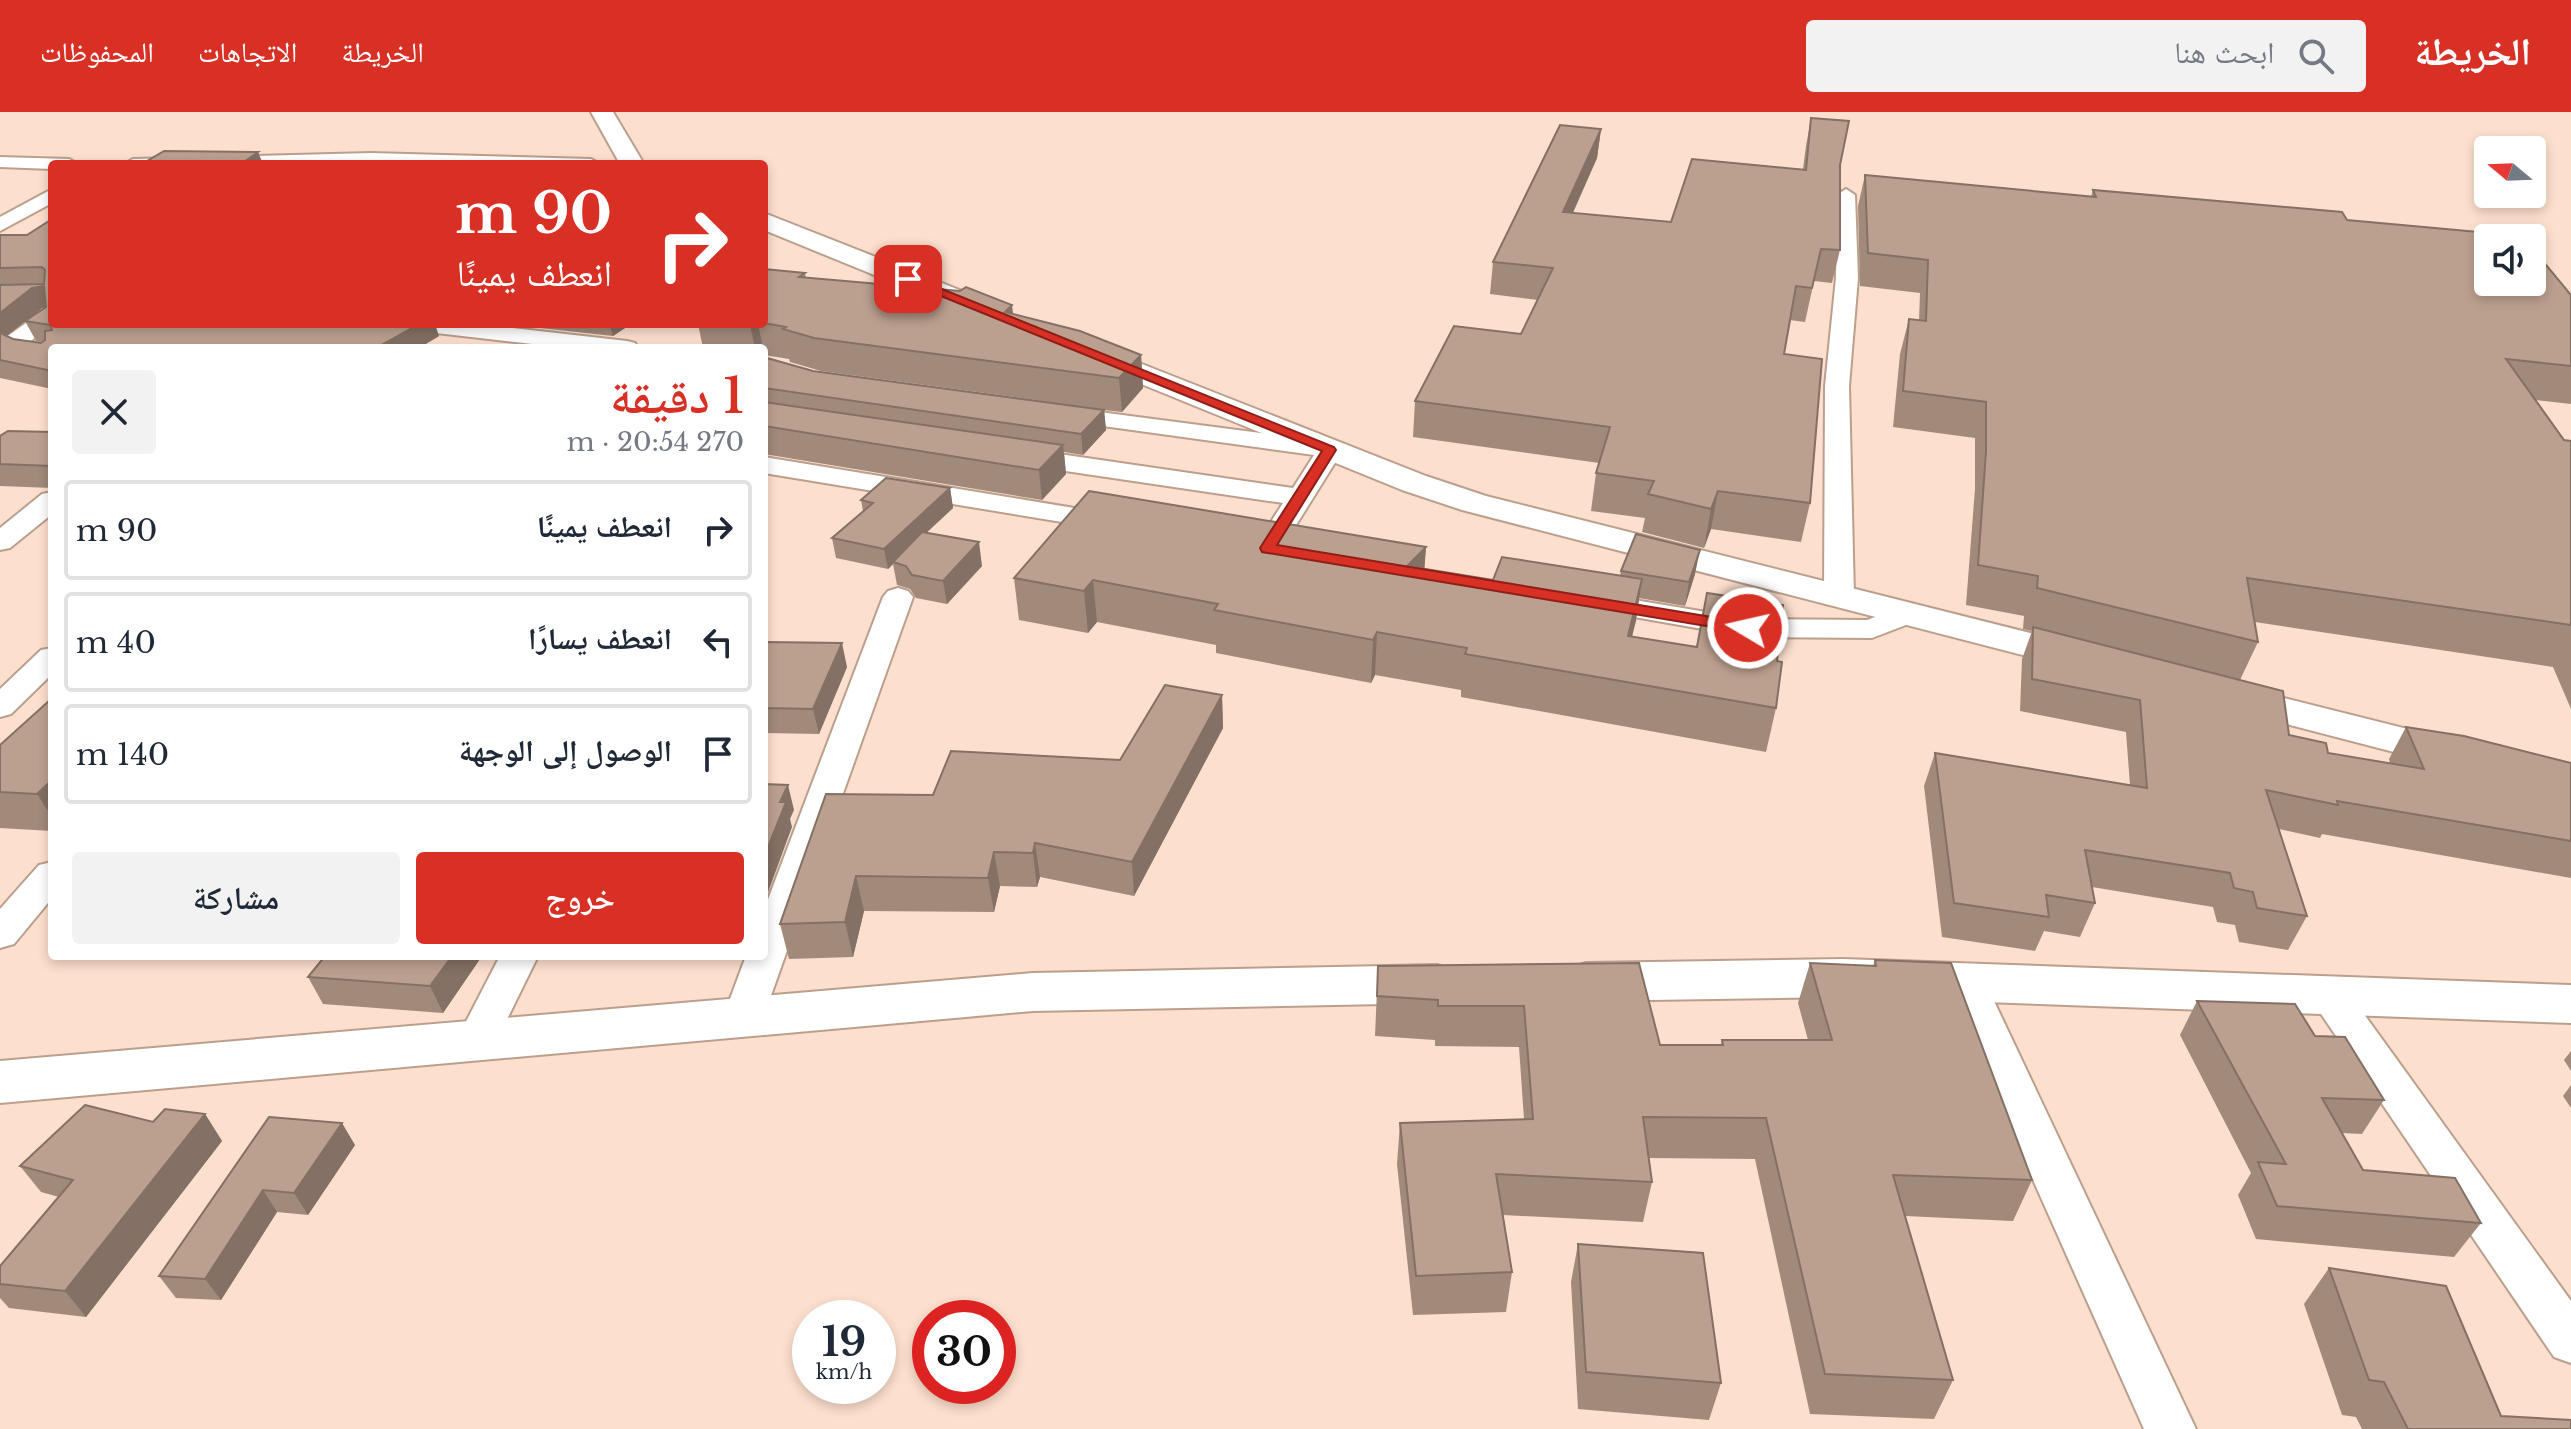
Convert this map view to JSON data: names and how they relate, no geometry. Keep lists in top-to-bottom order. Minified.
{"north":"left","page":{"header":"الخريطة","search":"ابحث هنا","nav":["الخريطة","الاتجاهات","المحفوظات"],"turn":["90 m","انعطف يمينًا"],"heading":["1 دقيقة","270 m · 20:54"],"list":[{"name":"انعطف يمينًا","value":"90 m"},{"name":"انعطف يسارًا","value":"40 m"},{"name":"الوصول إلى الوجهة","value":"140 m"}],"buttons":["خروج","مشاركة"],"speed":"19 km/h","limit":"30"}}
